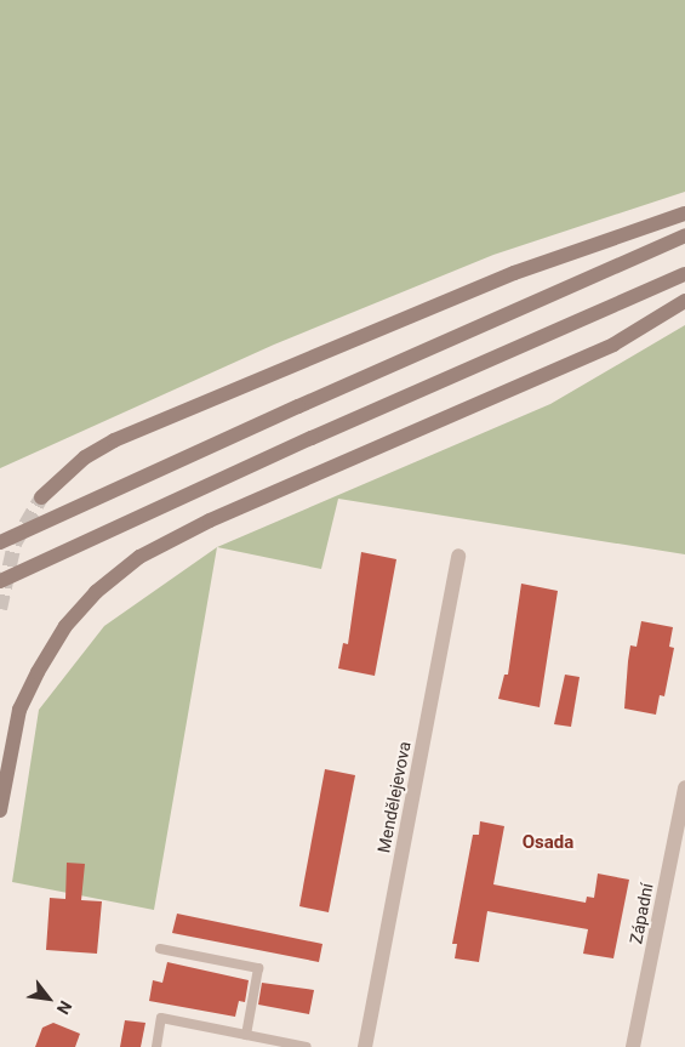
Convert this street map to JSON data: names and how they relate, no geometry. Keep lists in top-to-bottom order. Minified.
{"streets":{"street":["Mendělejevova","Západní"]},"districts":["Osada"],"north":"bottom right"}
